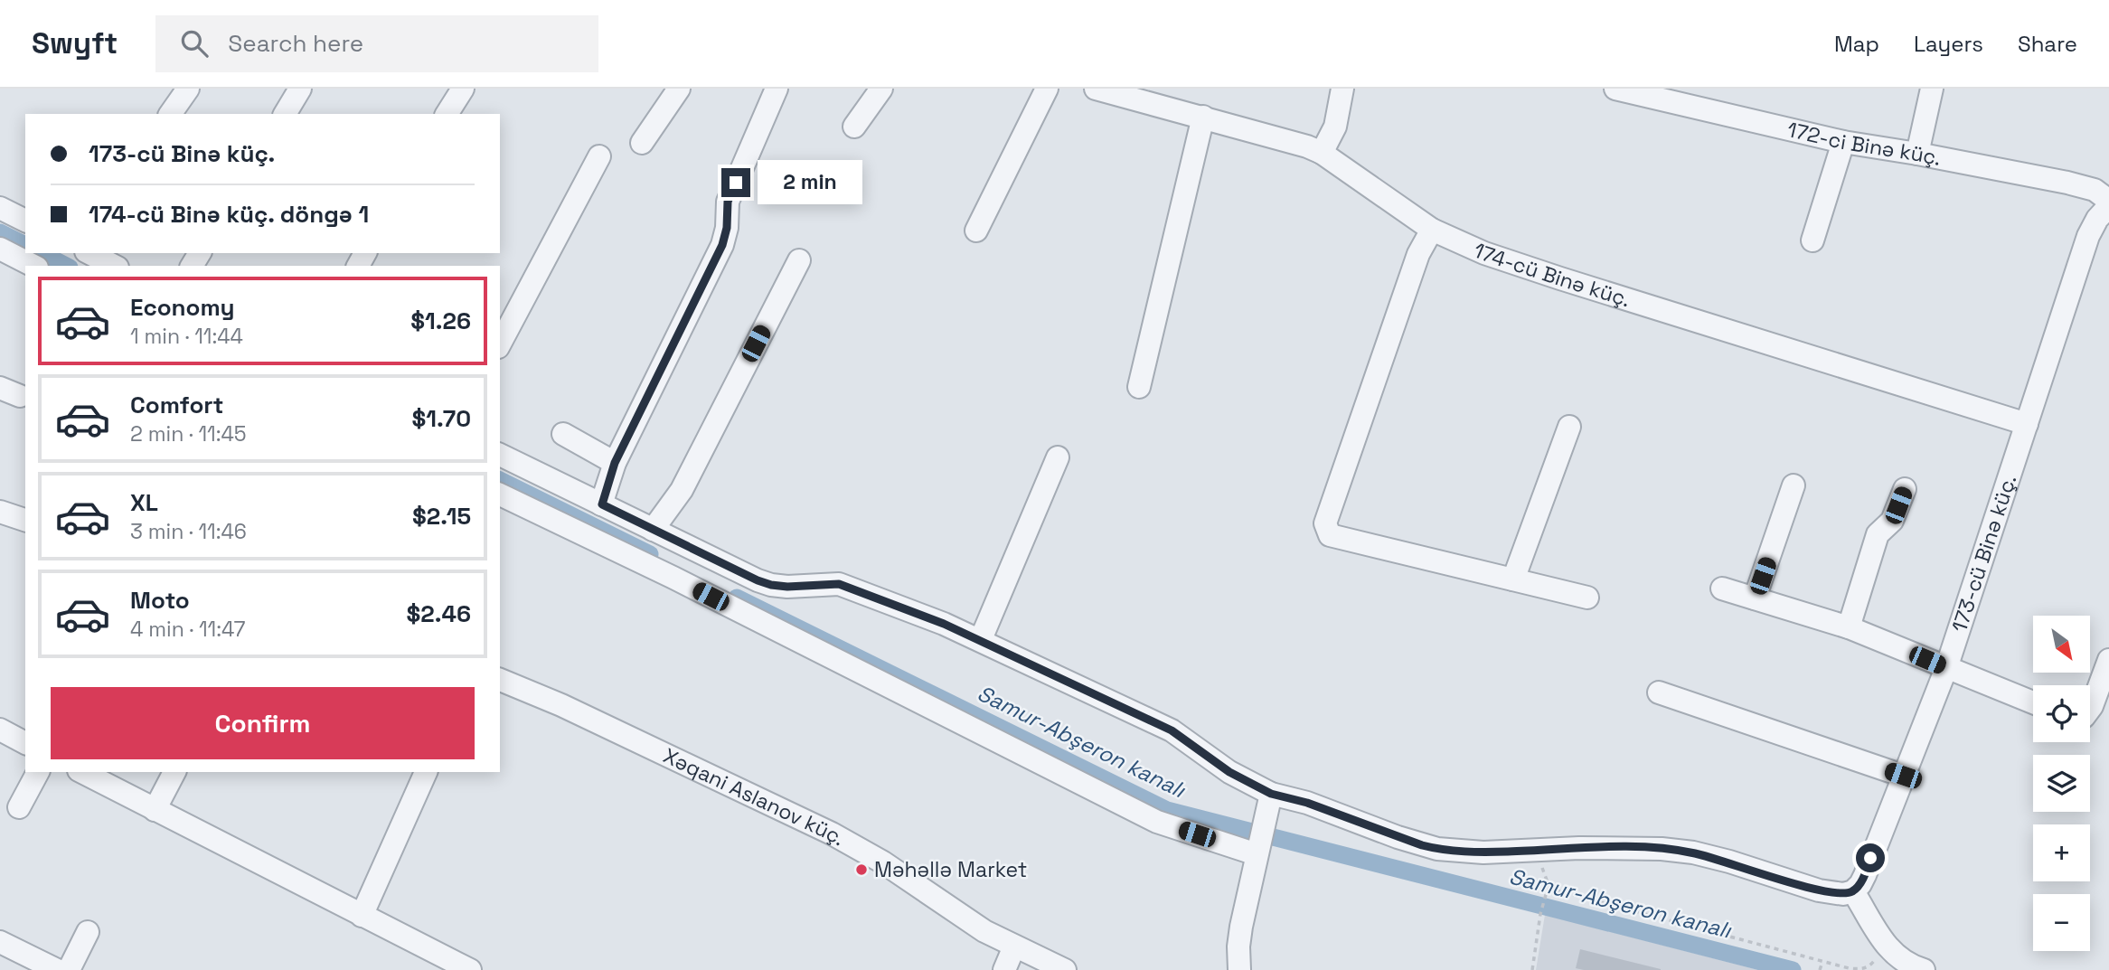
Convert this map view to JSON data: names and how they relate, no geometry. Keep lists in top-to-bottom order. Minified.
{"streets":{"street":["172-ci Binə küç.","174-cü Binə küç.","173-cü Binə küç.","Xəqani Aslanov küç."]},"crossings":[["174-cü Binə küç.","173-cü Binə küç."]],"water":["Samur-Abşeron kanalı"],"places":["Məhəllə Market"],"north":"bottom right","page":{"header":"Swyft","search":"Search here","nav":["Map","Layers","Share"],"banner":["173-cü Binə küç.","174-cü Binə küç. döngə 1"],"bubble":"2 min","list":[{"name":"Economy","note":"1 min · 11:44","value":"$1.26"},{"name":"Comfort","note":"2 min · 11:45","value":"$1.70"},{"name":"XL","note":"3 min · 11:46","value":"$2.15"},{"name":"Moto","note":"4 min · 11:47","value":"$2.46"}],"map_buttons":["+","−"],"buttons":"Confirm"}}
